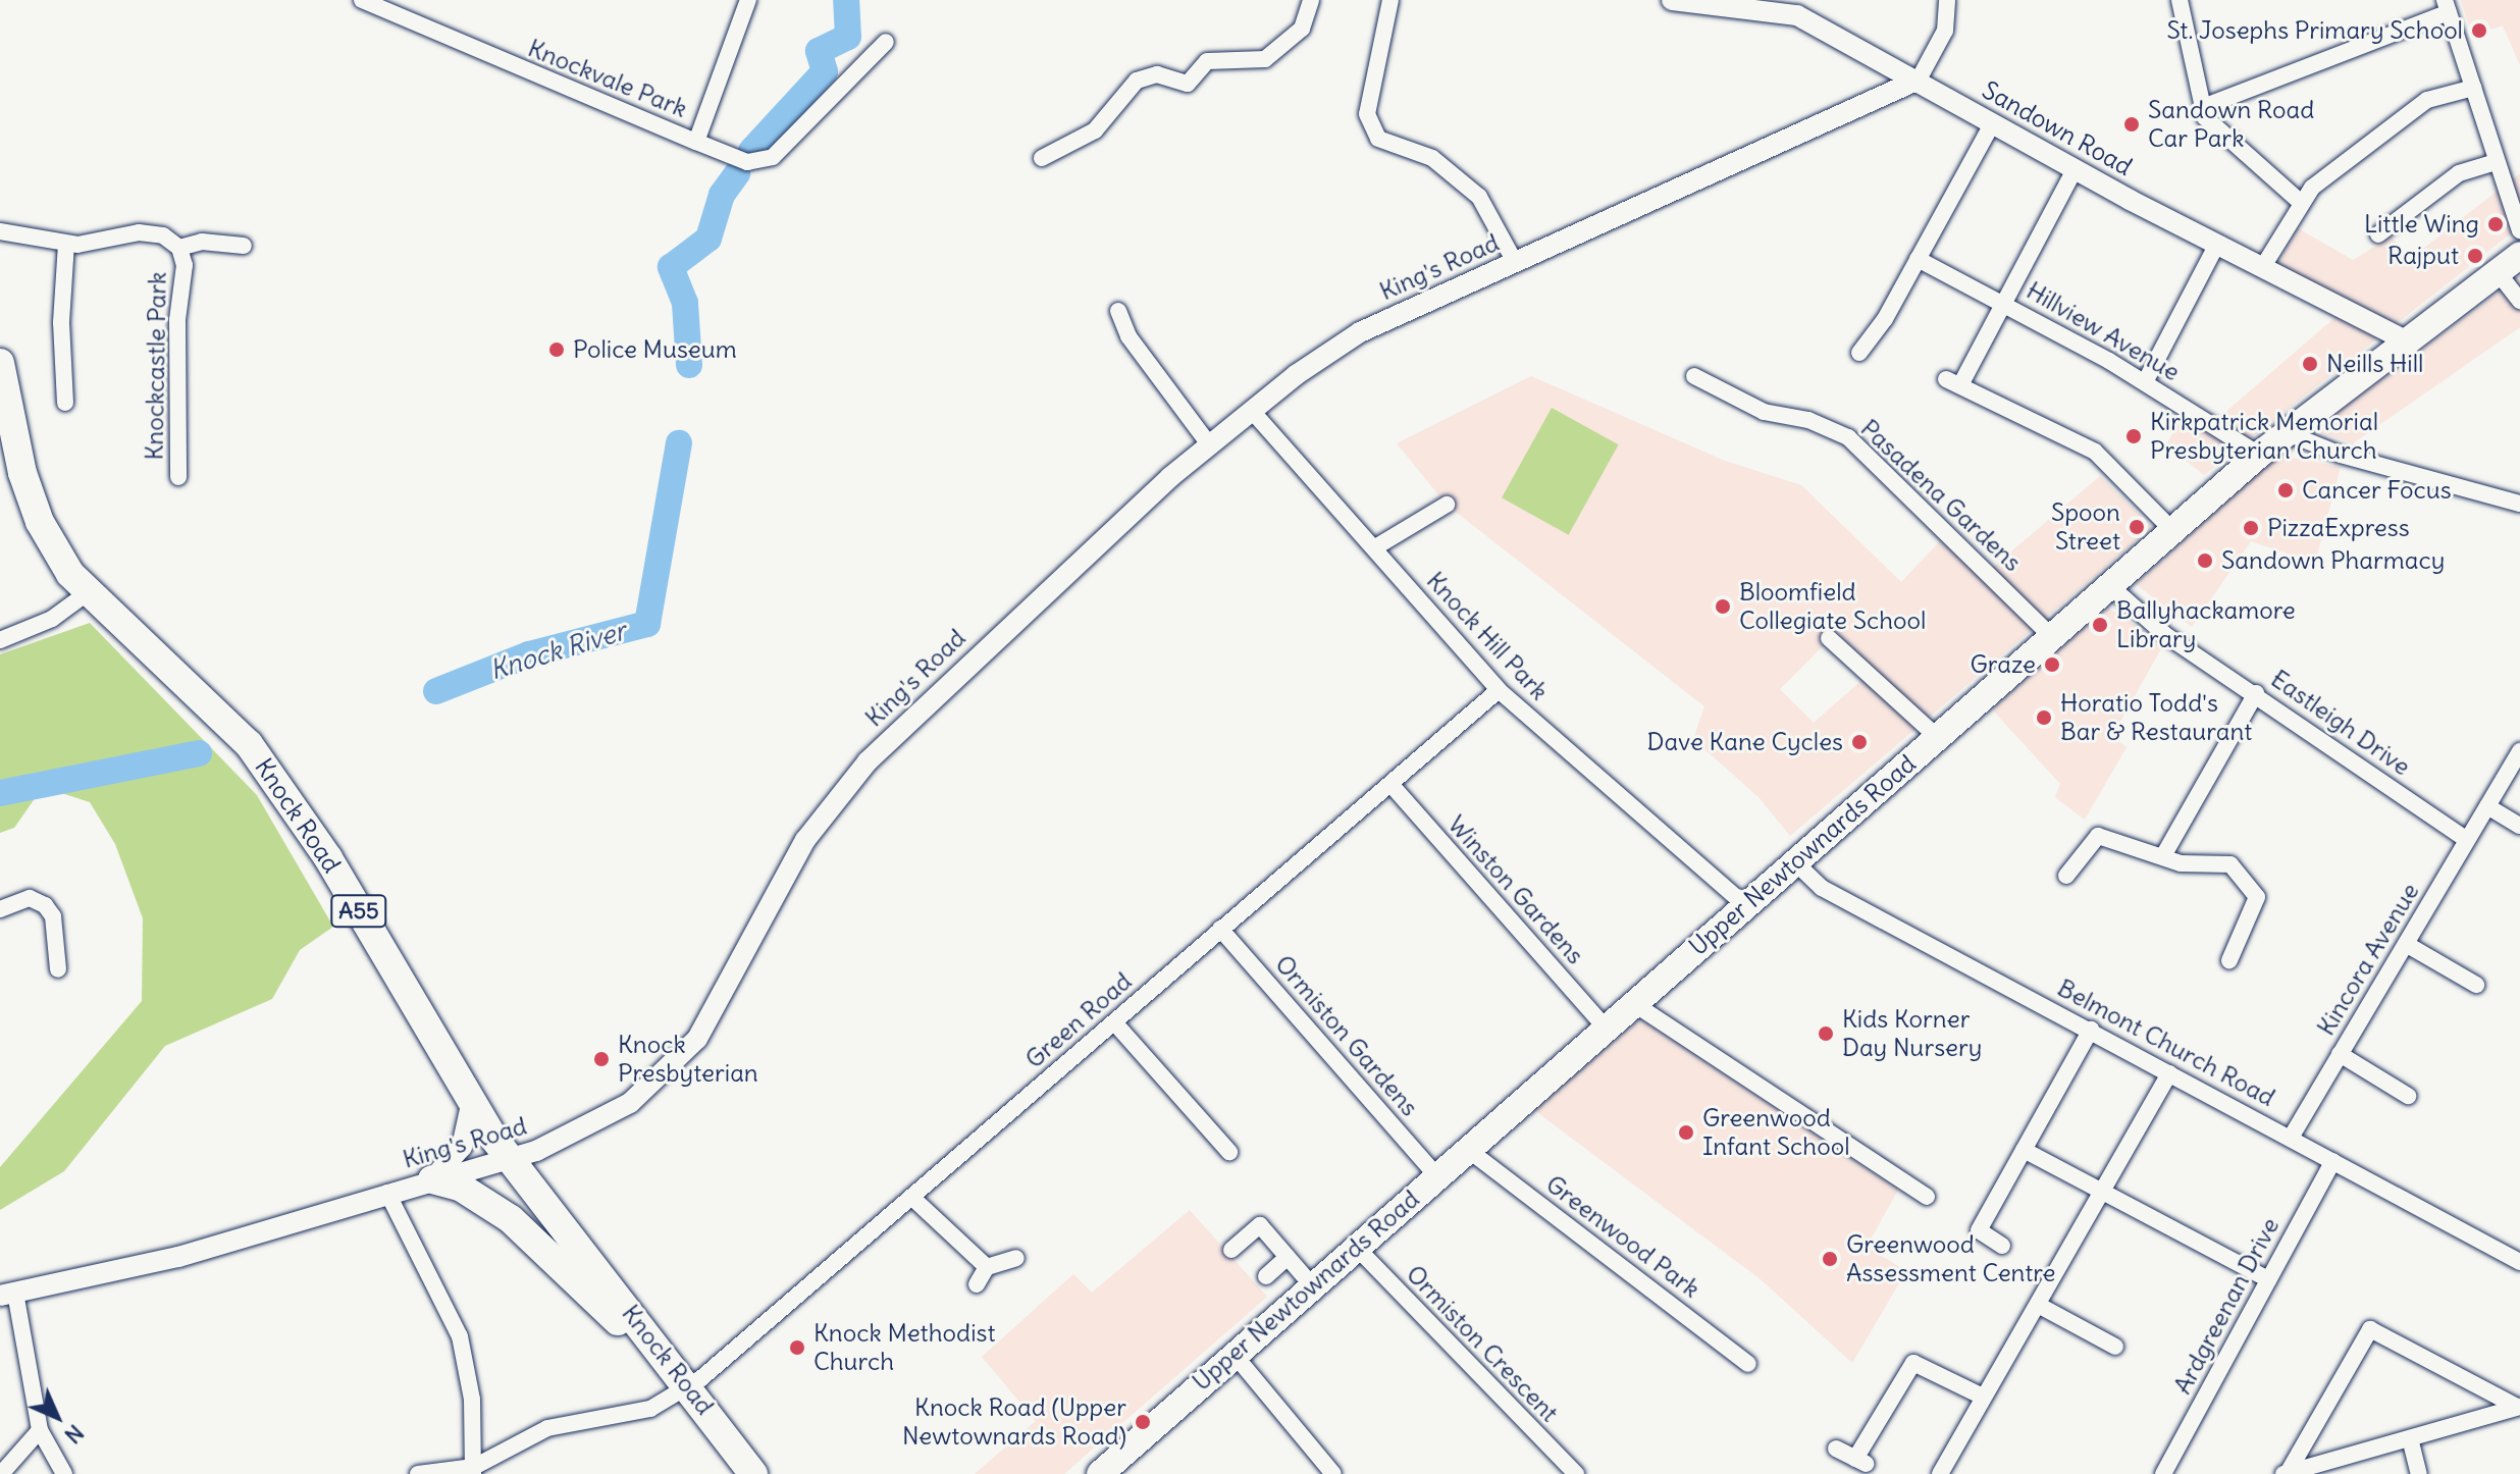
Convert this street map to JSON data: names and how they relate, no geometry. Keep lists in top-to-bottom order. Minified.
{"streets":{"highway":["Knock Road","A55"],"main road":["Upper Newtownards Road"],"street":["Knockvale Park","Sandown Road","King's Road","Hillview Avenue","Knockcastle Park","Pasadena Gardens","Knock Hill Park","Eastleigh Drive","Winston Gardens","Kincora Avenue","Green Road","Ormiston Gardens","Belmont Church Road","Greenwood Park","Ardgreenan Drive","Ormiston Crescent"]},"crossings":[["Sandown Road","King's Road"],["Sandown Road","Upper Newtownards Road"],["King's Road","Knock Hill Park"],["King's Road","Knock Road"],["Hillview Avenue","Upper Newtownards Road"],["Pasadena Gardens","Upper Newtownards Road"],["Knock Hill Park","Upper Newtownards Road"],["Knock Hill Park","Green Road"],["Eastleigh Drive","Upper Newtownards Road"],["Eastleigh Drive","Kincora Avenue"],["Knock Road","Green Road"],["Upper Newtownards Road","Winston Gardens"],["Upper Newtownards Road","Ormiston Gardens"],["Upper Newtownards Road","Belmont Church Road"],["Upper Newtownards Road","Greenwood Park"],["Upper Newtownards Road","Ormiston Crescent"],["Winston Gardens","Green Road"],["Kincora Avenue","Belmont Church Road"],["Green Road","Ormiston Gardens"],["Belmont Church Road","Ardgreenan Drive"]],"water":["Knock River"],"places":["St. Josephs Primary School","Sandown Road Car Park","Little Wing","Rajput","Police Museum","Neills Hill","Kirkpatrick Memorial Presbyterian Church","Cancer Focus","Spoon Street","PizzaExpress","Sandown Pharmacy","Bloomfield Collegiate School","Ballyhackamore Library","Graze","Horatio Todd's Bar & Restaurant","Dave Kane Cycles","Kids Korner Day Nursery","Knock Presbyterian","Greenwood Infant School","Greenwood Assessment Centre","Knock Methodist Church","Knock Road (Upper Newtownards Road)"],"north":"bottom right"}
